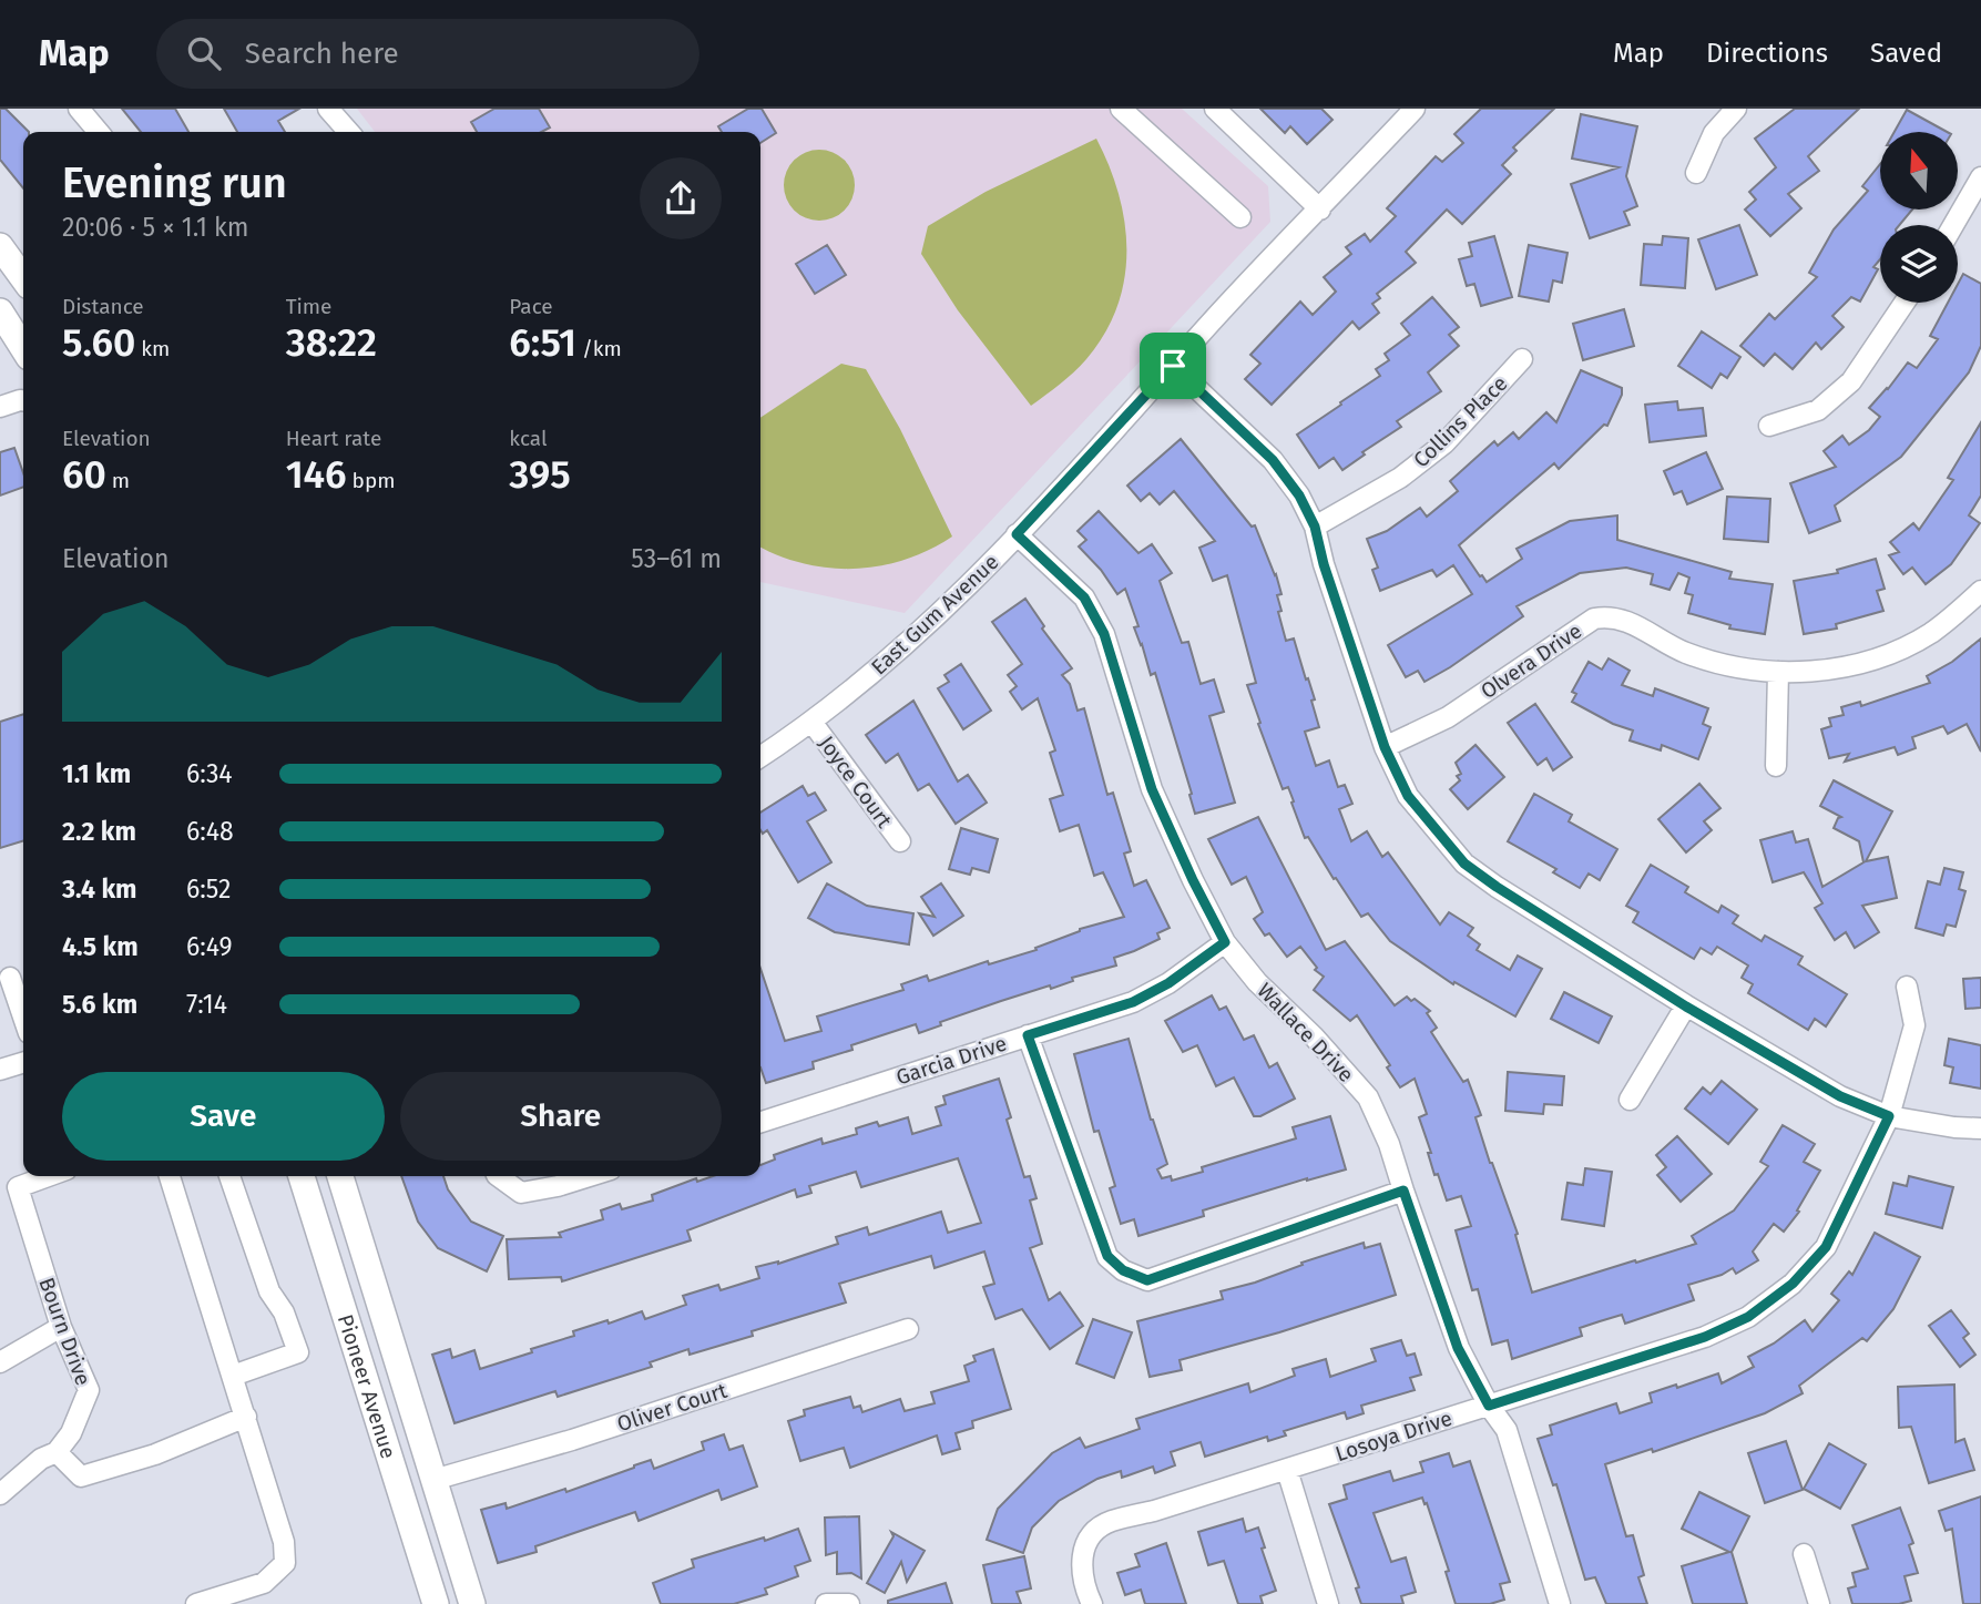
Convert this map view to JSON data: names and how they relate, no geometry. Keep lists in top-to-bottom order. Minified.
{"streets":{"main road":["Pioneer Avenue"],"street":["Collins Place","East Gum Avenue","Olvera Drive","Joyce Court","Wallace Drive","Garcia Drive","Bourn Drive","Oliver Court","Losoya Drive"]},"crossings":[["East Gum Avenue","Joyce Court"],["East Gum Avenue","Wallace Drive"],["Wallace Drive","Garcia Drive"],["Wallace Drive","Losoya Drive"],["Pioneer Avenue","Oliver Court"]],"north":"top","page":{"header":"Map","search":"Search here","nav":["Map","Directions","Saved"],"heading":["Evening run","20:06 · 5 × 1.1 km"],"stats":[["Distance","5.60 km"],["Time","38:22"],["Pace","6:51 /km"],["Elevation","60 m"],["Heart rate","146 bpm"],["kcal","395"]],"chart":["Elevation","53–61 m"],"list":[{"name":"1.1 km","note":"6:34"},{"name":"2.2 km","note":"6:48"},{"name":"3.4 km","note":"6:52"},{"name":"4.5 km","note":"6:49"},{"name":"5.6 km","note":"7:14"}],"buttons":["Save","Share"]}}
